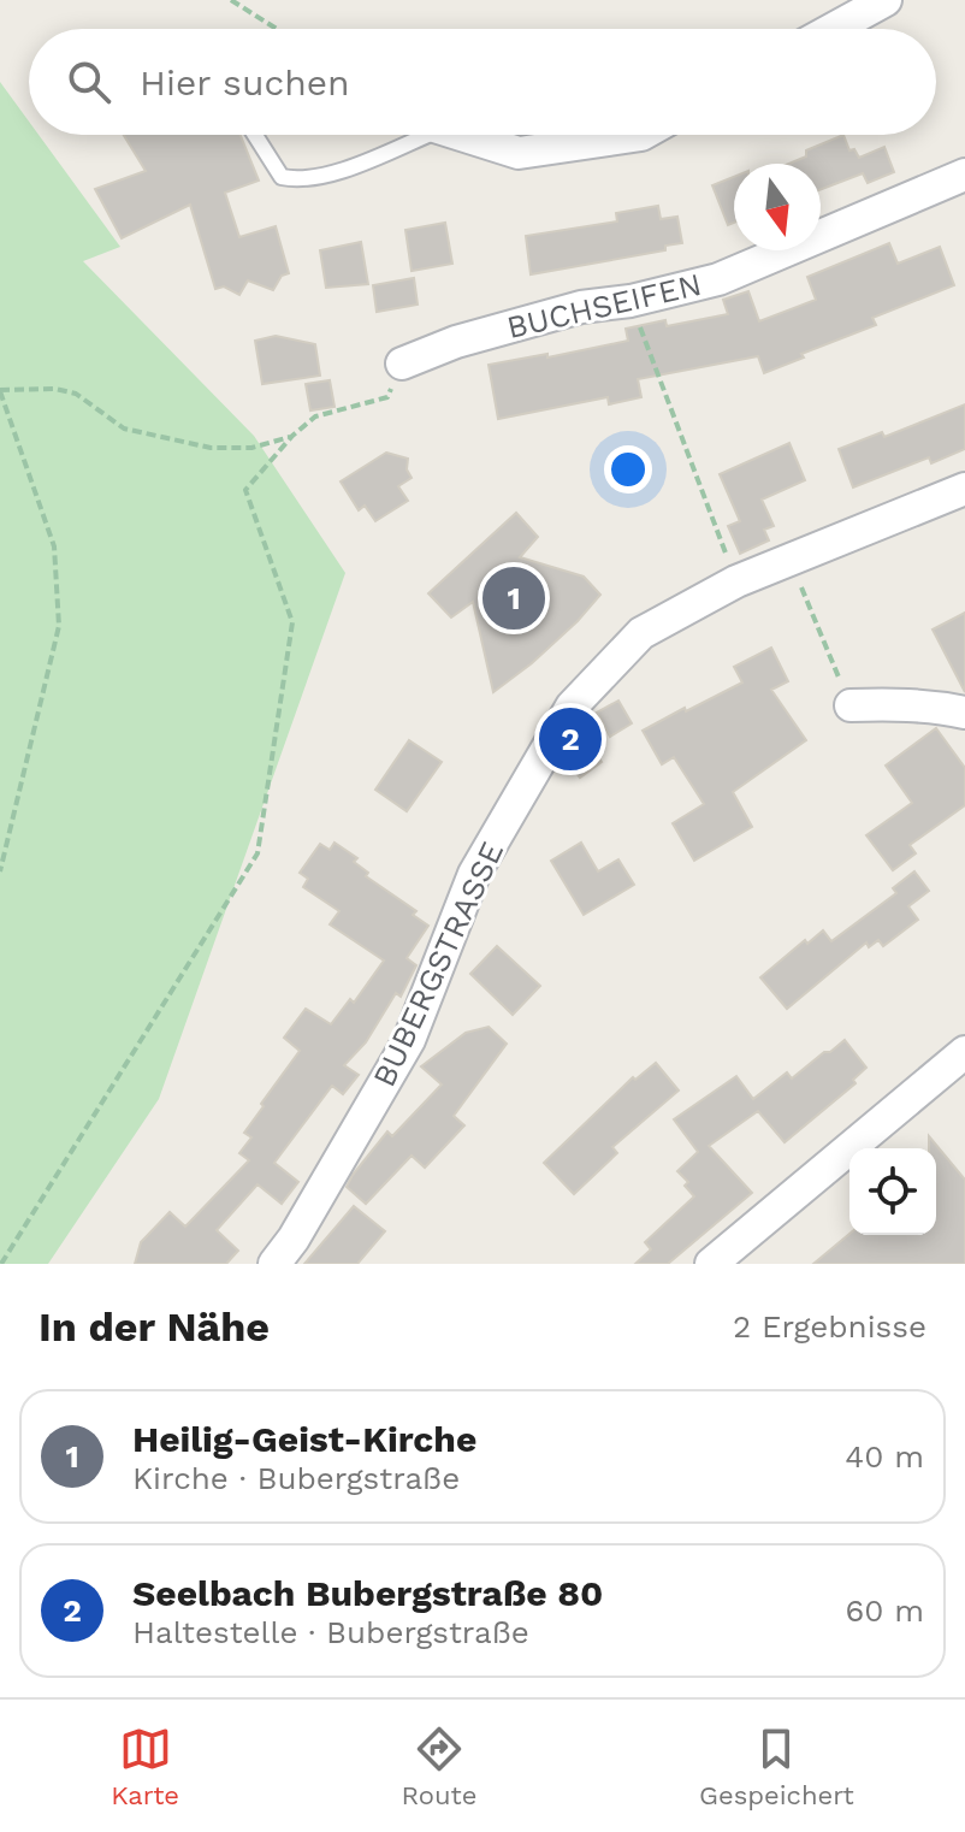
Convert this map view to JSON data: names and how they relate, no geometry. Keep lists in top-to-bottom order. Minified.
{"streets":{"street":["BUCHSEIFEN","BUBERGSTRASSE"]},"north":"bottom","page":{"search":"Hier suchen","pins":["1","2"],"heading":["In der Nähe","2 Ergebnisse"],"list":[{"mark":"1","name":"Heilig-Geist-Kirche","note":"Kirche · Bubergstraße","value":"40 m"},{"mark":"2","name":"Seelbach Bubergstraße 80","note":"Haltestelle · Bubergstraße","value":"60 m"}],"nav":["Karte","Route","Gespeichert"]}}
